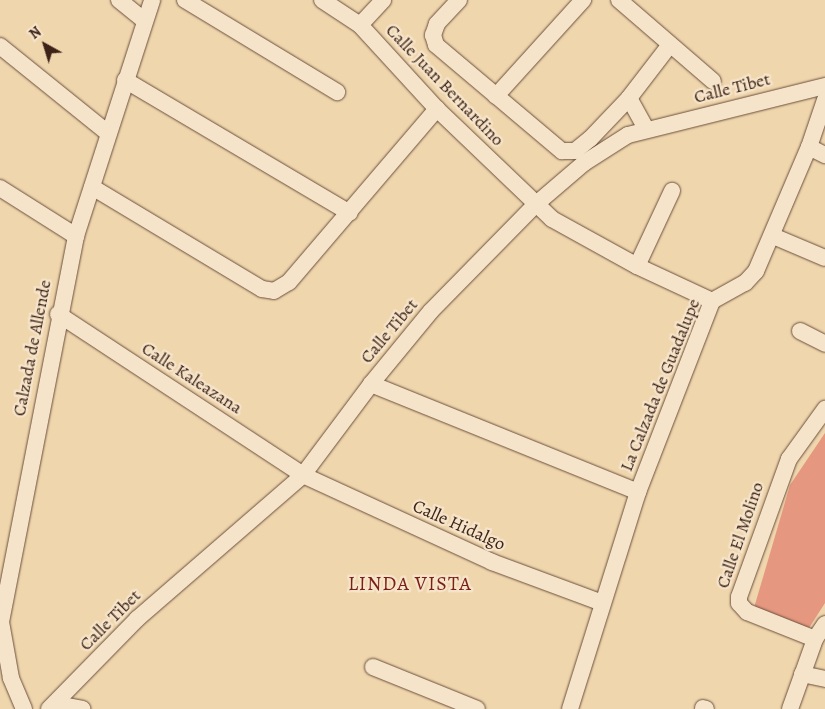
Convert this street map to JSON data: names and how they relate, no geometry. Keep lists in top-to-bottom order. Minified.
{"streets":{"street":["Calle Juan Bernardino","Calle Tibet","Calzada de Allende","Calle Kaleazana","La Calzada de Guadalupe","Calle Hidalgo","Calle El Molino"]},"crossings":[["Calle Juan Bernardino","Calle Tibet"],["Calle Juan Bernardino","La Calzada de Guadalupe"],["Calle Tibet","Calle Kaleazana"],["Calle Tibet","Calle Hidalgo"],["Calzada de Allende","Calle Kaleazana"],["Calle Kaleazana","Calle Hidalgo"],["La Calzada de Guadalupe","Calle Hidalgo"]],"districts":["LINDA VISTA"],"north":"top left"}
